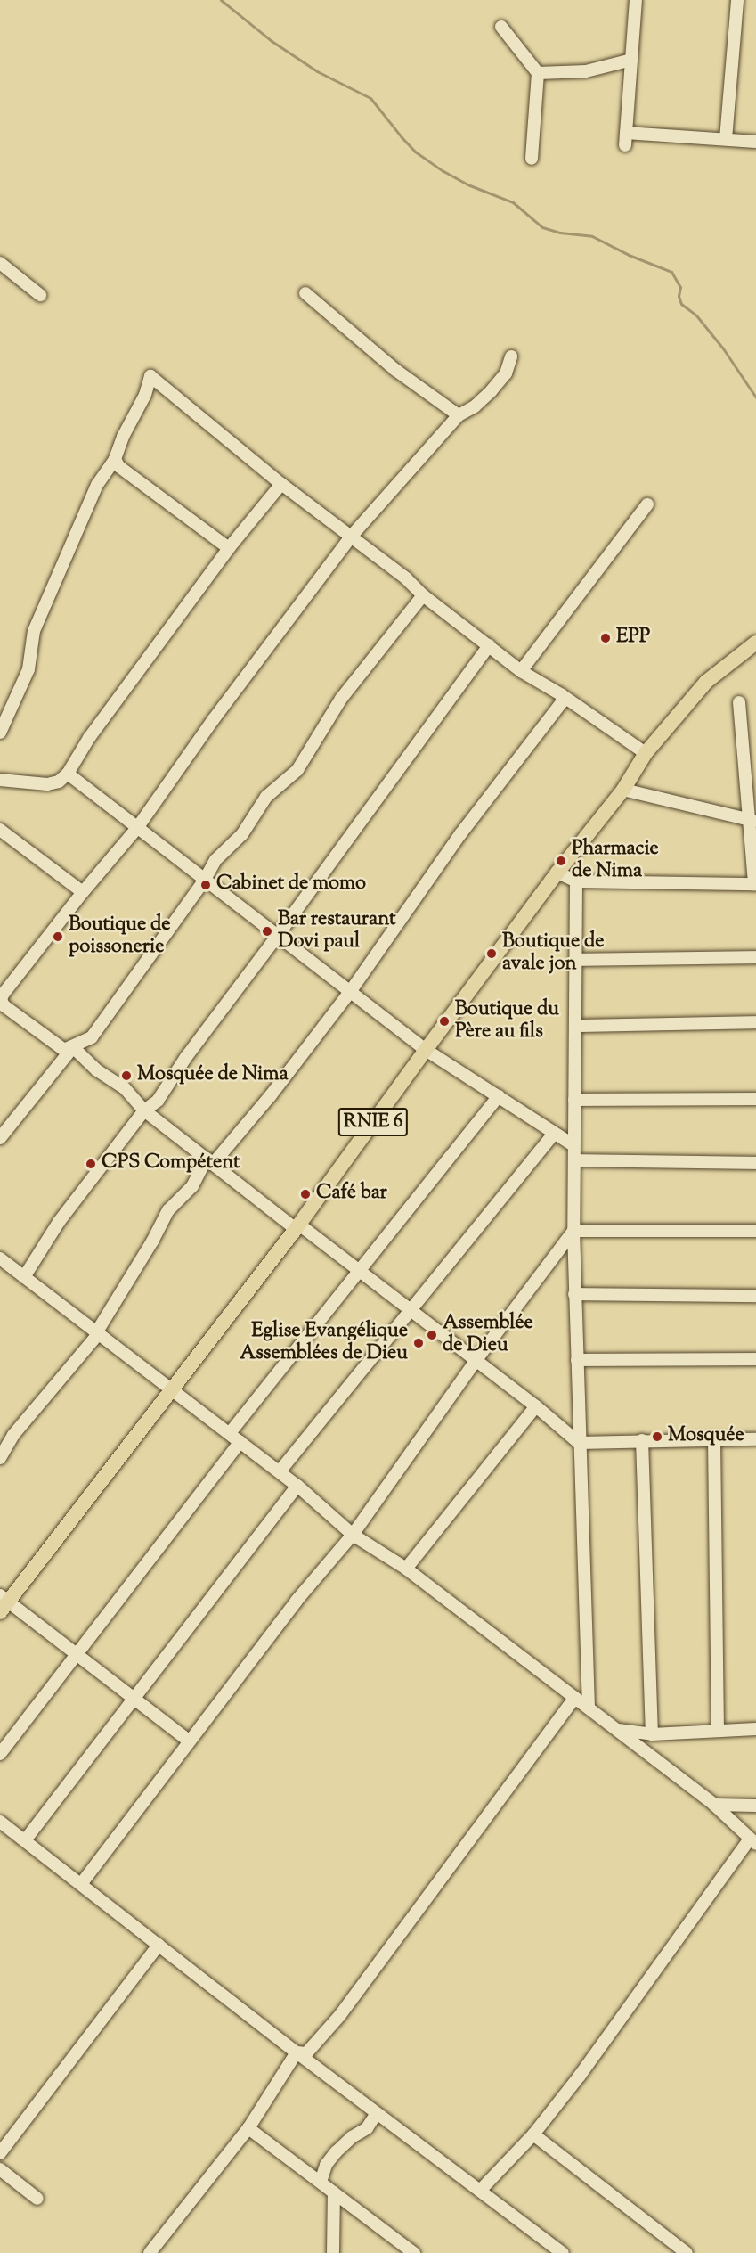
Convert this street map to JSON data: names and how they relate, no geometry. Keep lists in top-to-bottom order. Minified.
{"streets":{"main road":["RNIE 6"]},"places":["EPP","Pharmacie de Nima","Cabinet de momo","Bar restaurant Dovi paul","Boutique de poissonerie","Boutique de avale jon","Boutique du Père au fils","Mosquée de Nima","CPS Compétent","Café bar","Assemblée de Dieu","Eglise Evangélique Assemblées de Dieu","Mosquée"]}
